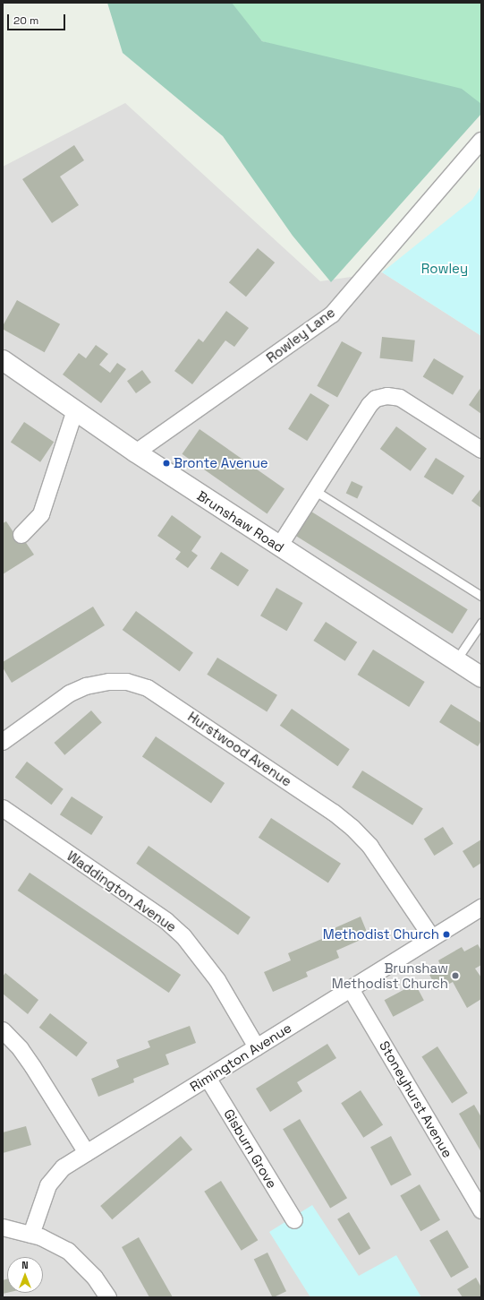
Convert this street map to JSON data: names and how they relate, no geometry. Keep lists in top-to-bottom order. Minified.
{"streets":{"street":["Rowley Lane","Brunshaw Road","Hurstwood Avenue","Waddington Avenue","Rimington Avenue","Stoneyhurst Avenue","Gisburn Grove"]},"crossings":[["Rowley Lane","Brunshaw Road"],["Hurstwood Avenue","Rimington Avenue"],["Waddington Avenue","Rimington Avenue"],["Rimington Avenue","Stoneyhurst Avenue"],["Rimington Avenue","Gisburn Grove"]],"parks":["Rowley"],"places":["Bronte Avenue","Methodist Church","Brunshaw Methodist Church"],"scale_bar":"20 m","north":"top"}
